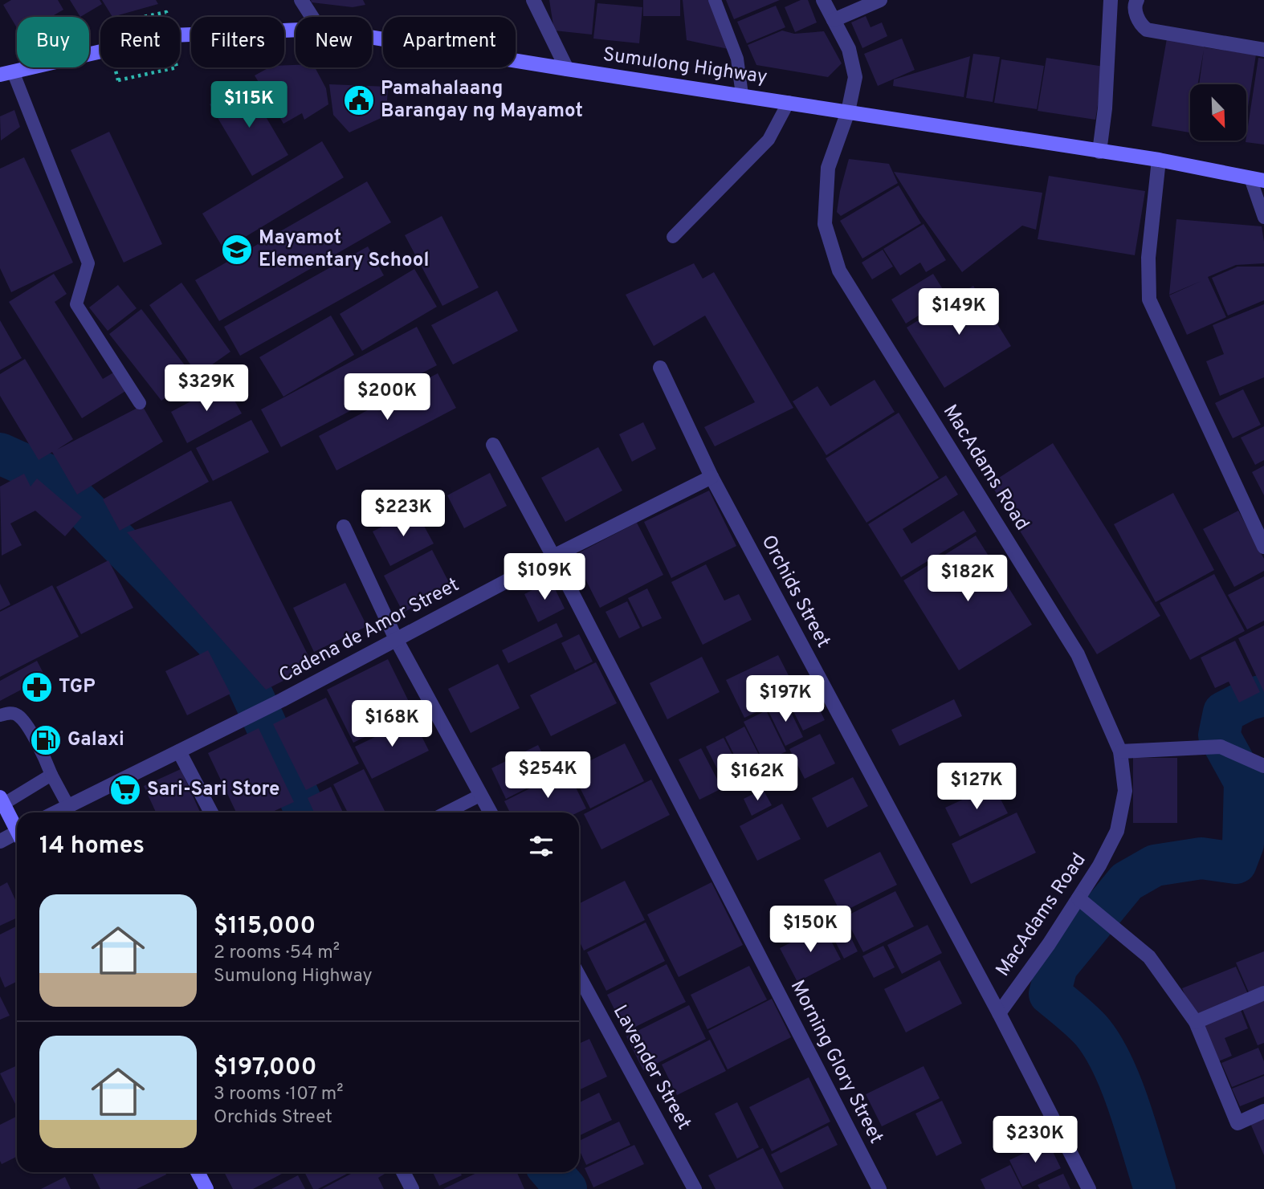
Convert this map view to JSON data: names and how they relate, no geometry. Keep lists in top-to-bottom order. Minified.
{"streets":{"main road":["Sumulong Highway"],"street":["MacAdams Road","Orchids Street","Cadena de Amor Street","Morning Glory Street","Lavender Street"]},"crossings":[["Sumulong Highway","MacAdams Road"],["MacAdams Road","Orchids Street"],["Orchids Street","Cadena de Amor Street"],["Cadena de Amor Street","Morning Glory Street"]],"places":{"public building":["Pamahalaang Barangay ng Mayamot"],"school or university":["Mayamot Elementary School"],"pharmacy":["TGP"],"fuel station":["Galaxi"],"supermarket":["Sari-Sari Store"]},"north":"bottom right","page":{"chip":["Buy","Rent","Filters","New","Apartment"],"price":["$115K","$149K","$329K","$200K","$223K","$109K","$182K","$197K","$168K","$254K","$162K","$127K","$150K","$230K"],"heading":"14 homes","list":[{"name":"$115,000","note":"2 rooms · 54 m² · Sumulong Highway"},{"name":"$197,000","note":"3 rooms · 107 m² · Orchids Street"}]}}
